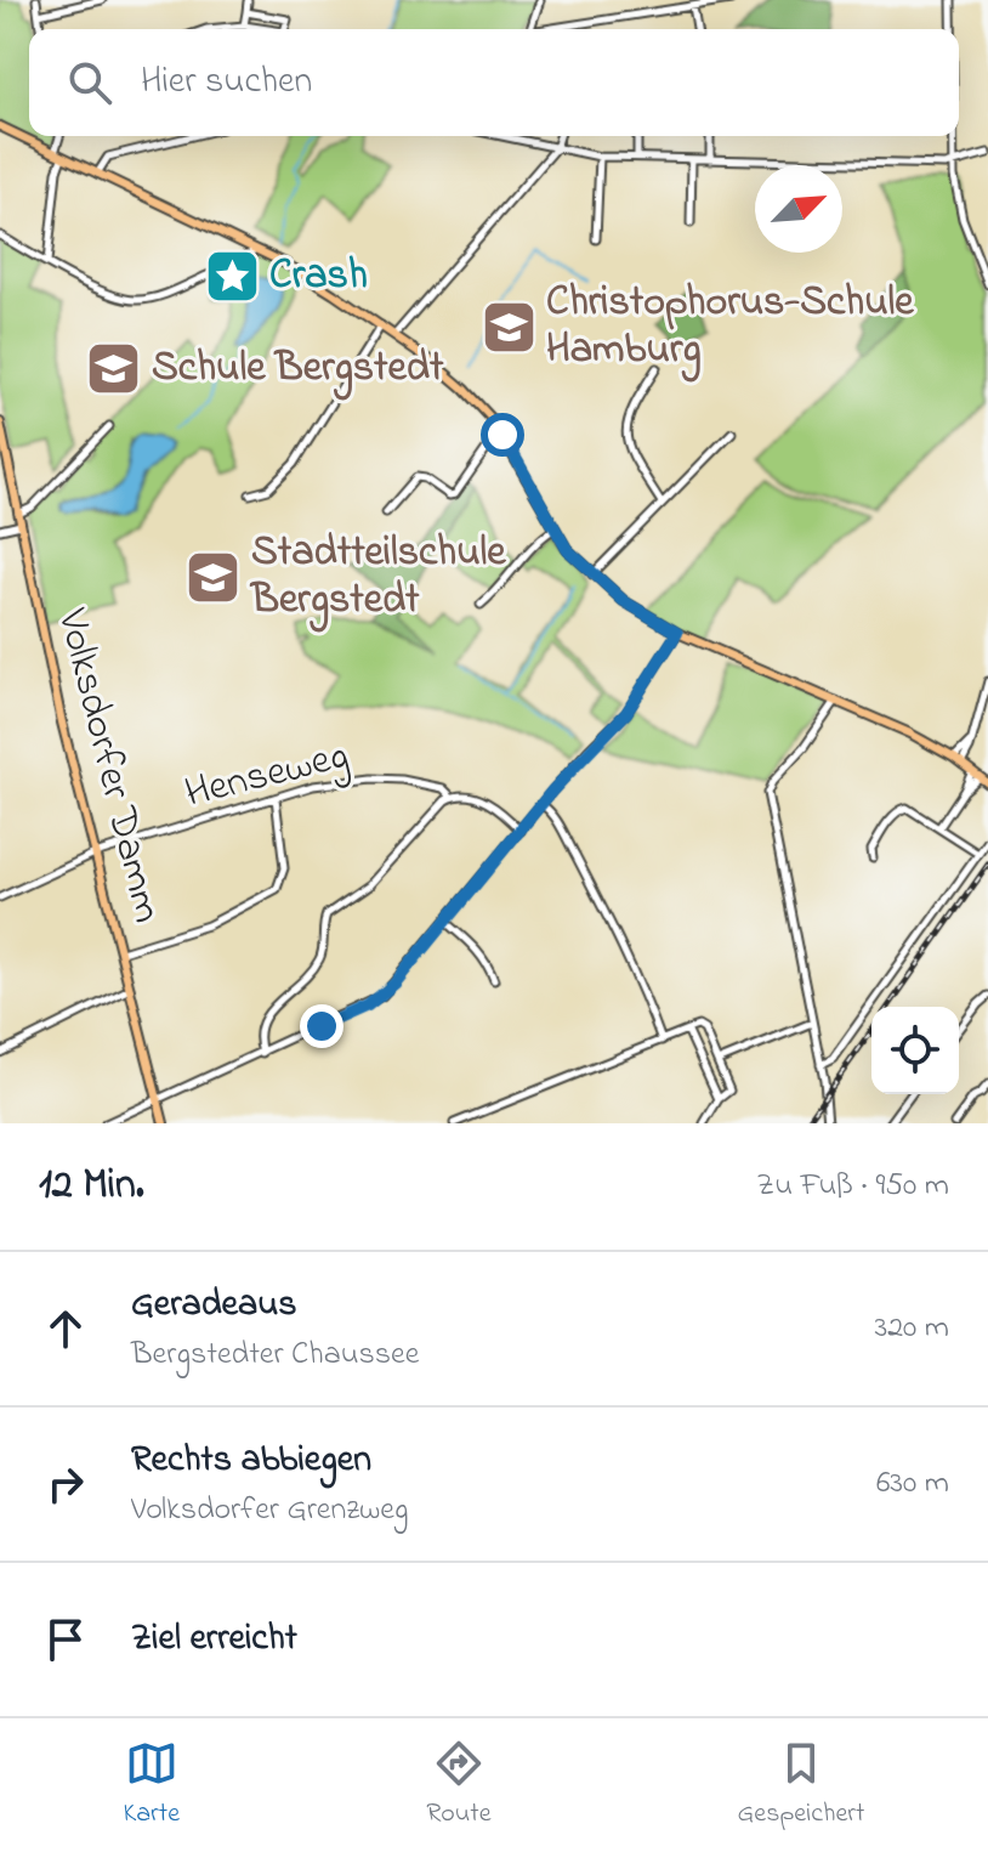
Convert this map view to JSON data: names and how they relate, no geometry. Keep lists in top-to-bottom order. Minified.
{"streets":{"main road":["Volksdorfer Damm"],"street":["Henseweg"]},"crossings":[["Volksdorfer Damm","Henseweg"]],"places":{"place":["Crash"],"school or university":["Christophorus-Schule Hamburg","Schule Bergstedt","Stadtteilschule Bergstedt"]},"north":"top right","page":{"search":"Hier suchen","heading":["12 Min.","Zu Fuß · 950 m"],"list":[["Geradeaus","Bergstedter Chaussee","320 m"],["Rechts abbiegen","Volksdorfer Grenzweg","630 m"],"Ziel erreicht"],"nav":["Karte","Route","Gespeichert"]}}
